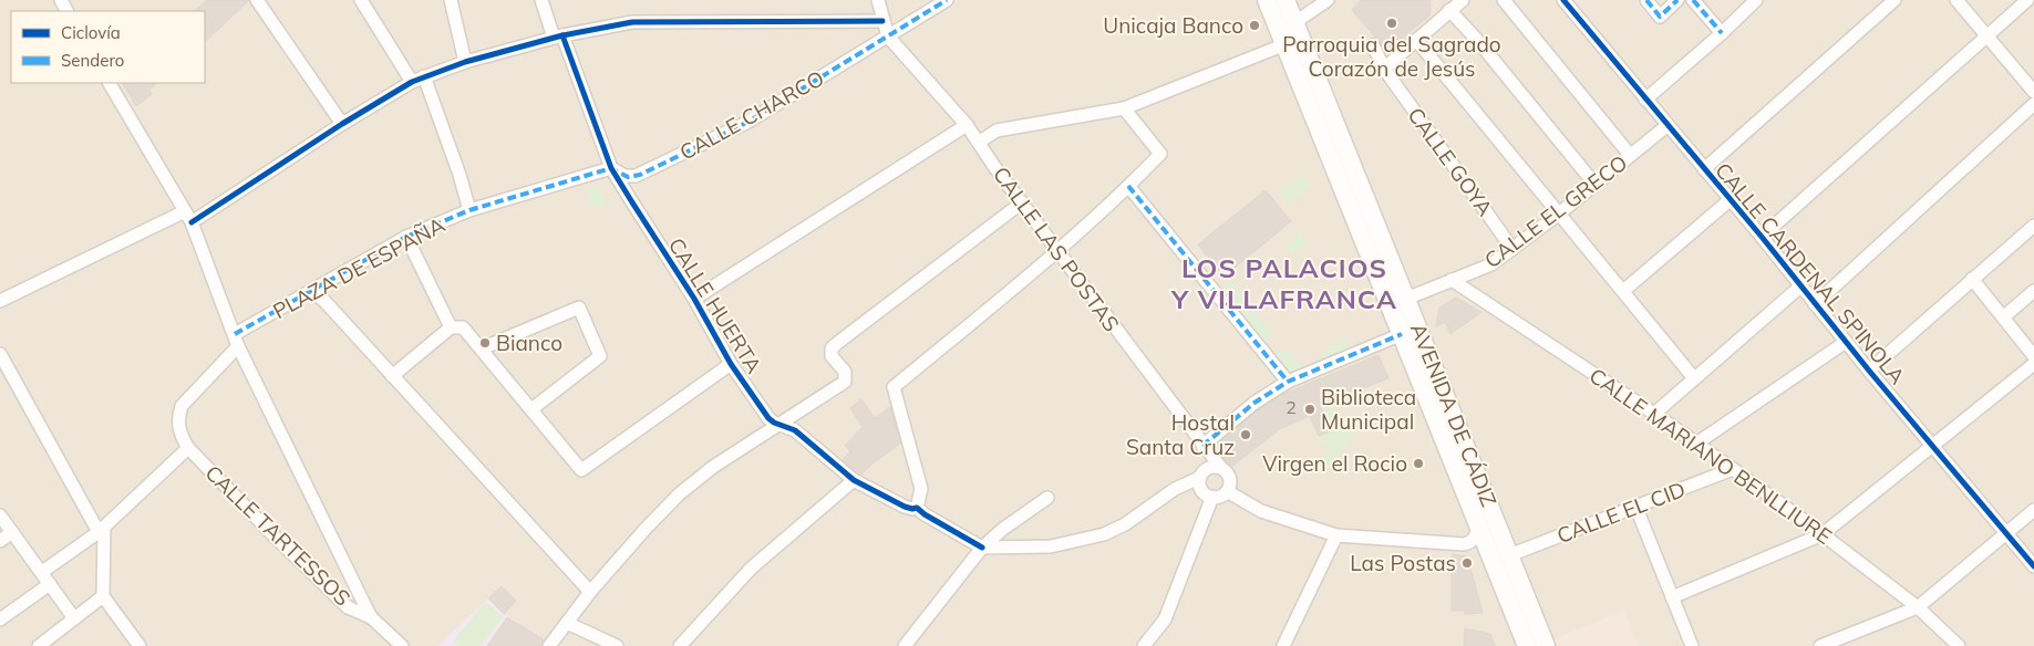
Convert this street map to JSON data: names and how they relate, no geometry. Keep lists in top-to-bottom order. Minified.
{"streets":{"main road":["AVENIDA DE CÁDIZ"],"street":["CALLE CHARCO","CALLE GOYA","CALLE EL GRECO","CALLE LAS POSTAS","PLAZA DE ESPAÑA","CALLE CARDENAL SPINOLA","CALLE HUERTA","CALLE MARIANO BENLLIURE","CALLE EL CID","CALLE TARTESSOS"]},"crossings":[["CALLE CHARCO","CALLE LAS POSTAS"],["CALLE CHARCO","PLAZA DE ESPAÑA"],["CALLE CHARCO","CALLE HUERTA"],["CALLE GOYA","CALLE EL GRECO"],["CALLE EL GRECO","CALLE CARDENAL SPINOLA"],["CALLE EL GRECO","AVENIDA DE CÁDIZ"],["CALLE EL GRECO","CALLE MARIANO BENLLIURE"],["PLAZA DE ESPAÑA","CALLE HUERTA"],["PLAZA DE ESPAÑA","CALLE TARTESSOS"],["AVENIDA DE CÁDIZ","CALLE EL CID"],["CALLE MARIANO BENLLIURE","CALLE EL CID"]],"districts":["LOS PALACIOS Y VILLAFRANCA"],"places":["Parroquia del Sagrado Corazón de Jesús","Unicaja Banco","Bianco","Biblioteca Municipal","Hostal Santa Cruz","Virgen el Rocio","Las Postas"],"house_numbers":["2"],"legend":["Ciclovía","Sendero"]}
